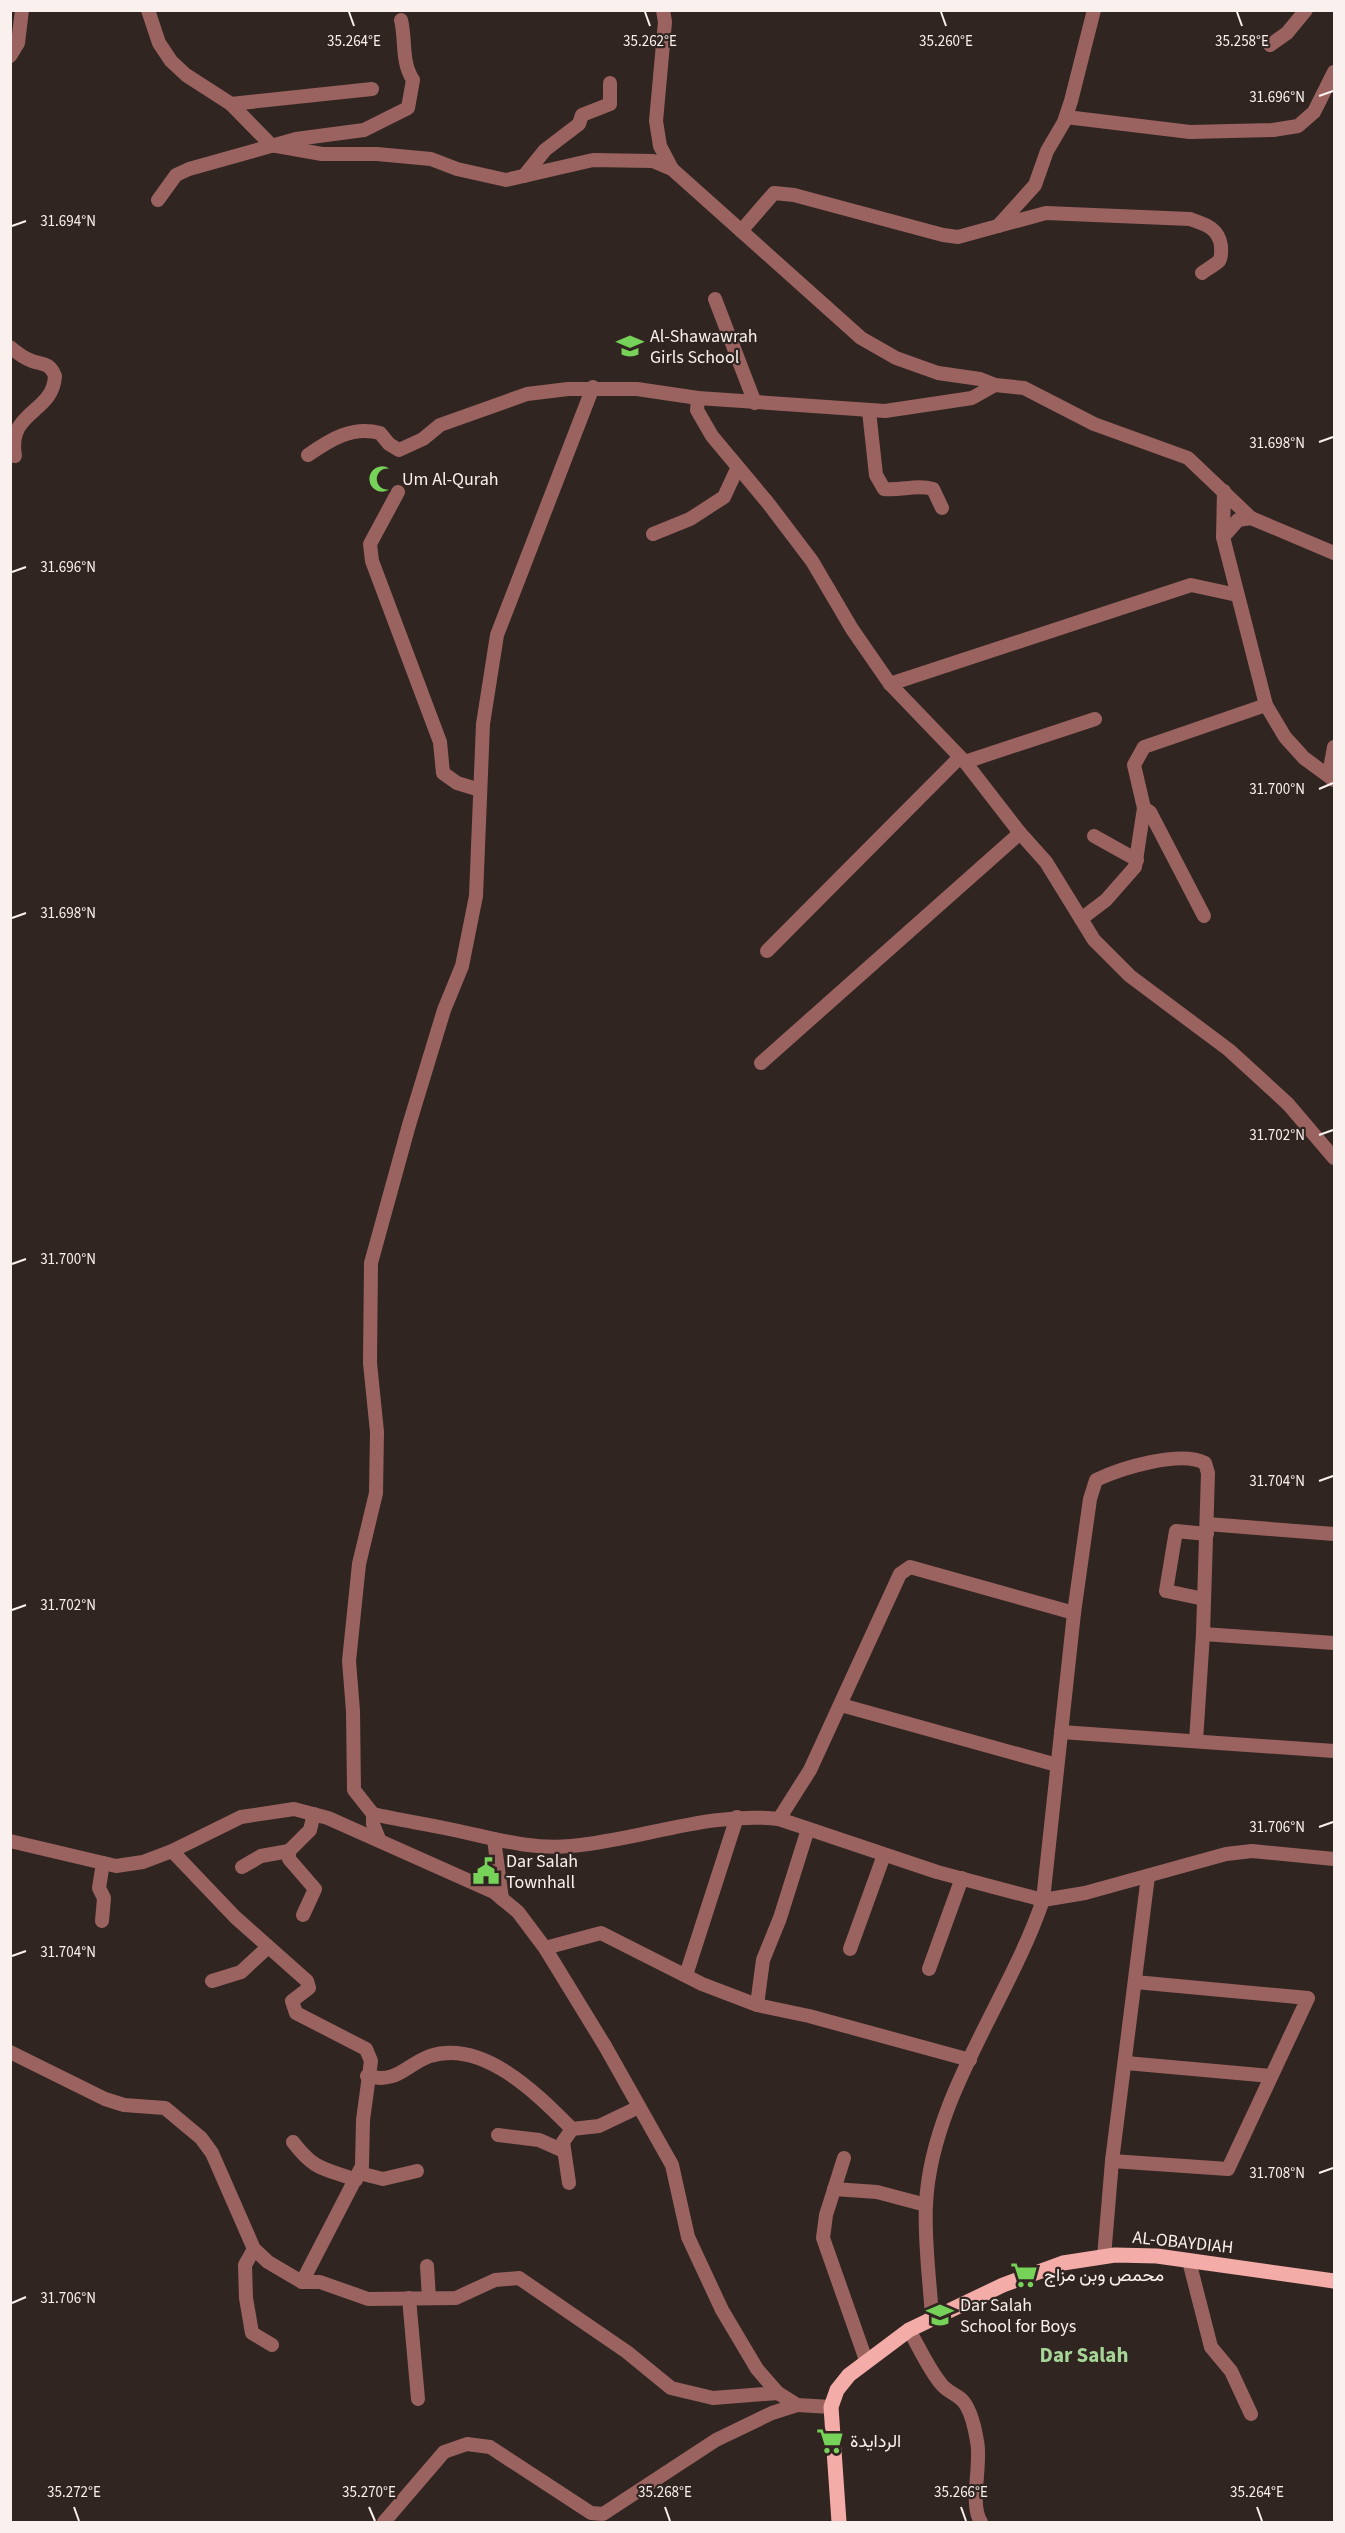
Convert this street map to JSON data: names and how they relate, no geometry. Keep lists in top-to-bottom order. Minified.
{"streets":{"main road":["AL-OBAYDIAH"]},"districts":["Dar Salah"],"places":{"school or university":["Al-Shawawrah Girls School","Dar Salah School for Boys"],"mosque":["Um Al-Qurah"],"public building":["Dar Salah Townhall"],"supermarket":["محمص وبن مزاج","الردايدة"]},"coordinates":["35.264°E","35.262°E","35.260°E","35.258°E","31.696°N","31.694°N","31.698°N","31.700°N","31.702°N","31.704°N","31.706°N","31.708°N","35.272°E","35.270°E","35.268°E","35.266°E"]}
